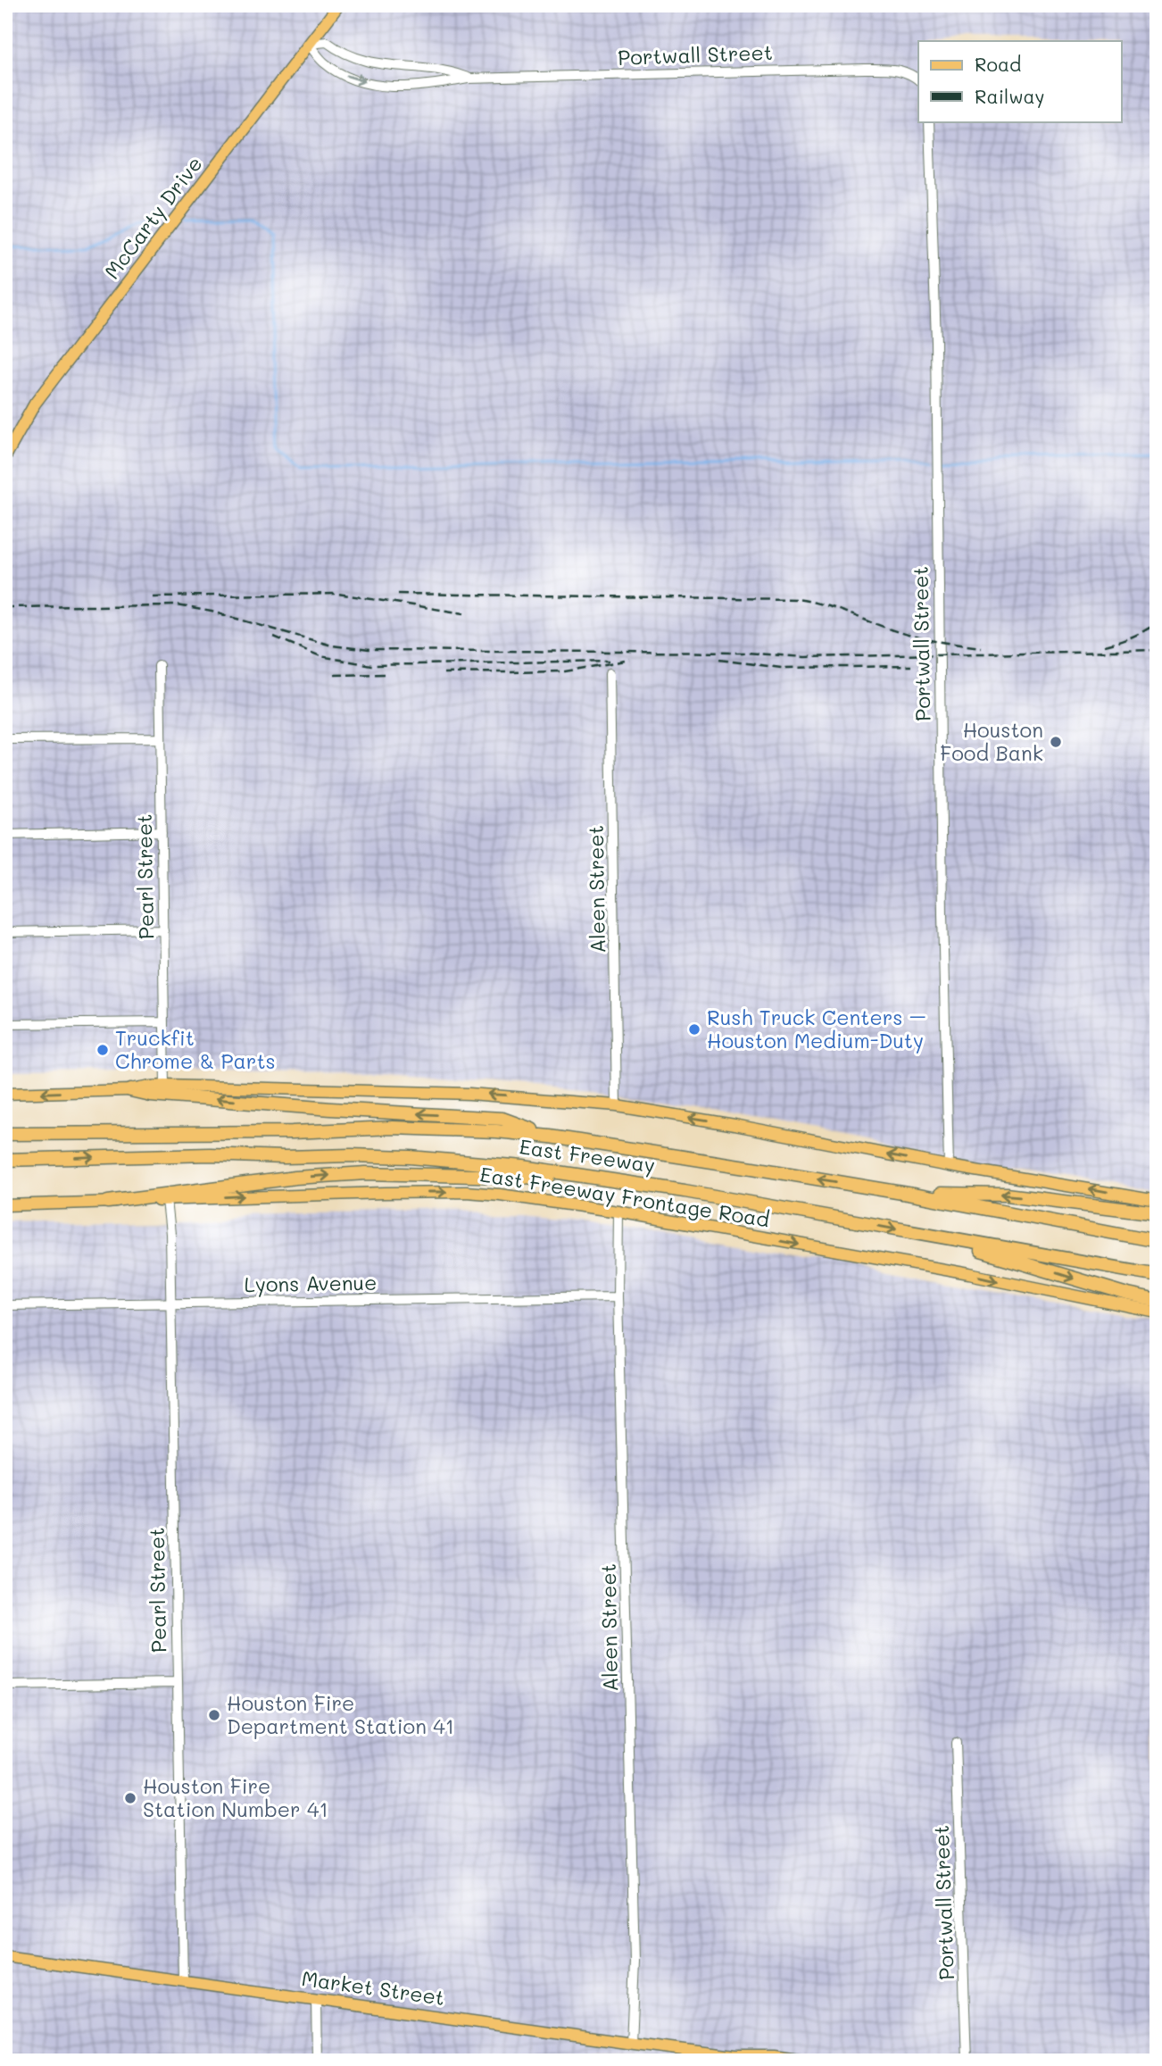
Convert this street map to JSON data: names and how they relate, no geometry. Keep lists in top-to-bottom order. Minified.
{"streets":{"highway":["East Freeway"],"main road":["McCarty Drive","East Freeway Frontage Road","Market Street"],"street":["Portwall Street","Pearl Street","Aleen Street","Lyons Avenue"]},"crossings":[["Portwall Street","McCarty Drive"],["Pearl Street","East Freeway Frontage Road"],["Pearl Street","Lyons Avenue"],["Pearl Street","Market Street"],["Aleen Street","East Freeway Frontage Road"],["Aleen Street","Lyons Avenue"],["Aleen Street","Market Street"]],"one_way":["East Freeway Frontage Road"],"places":["Houston Food Bank","Rush Truck Centers – Houston Medium-Duty","Truckfit Chrome & Parts","Houston Fire Department Station 41","Houston Fire Station Number 41"],"legend":["Road","Railway"]}
